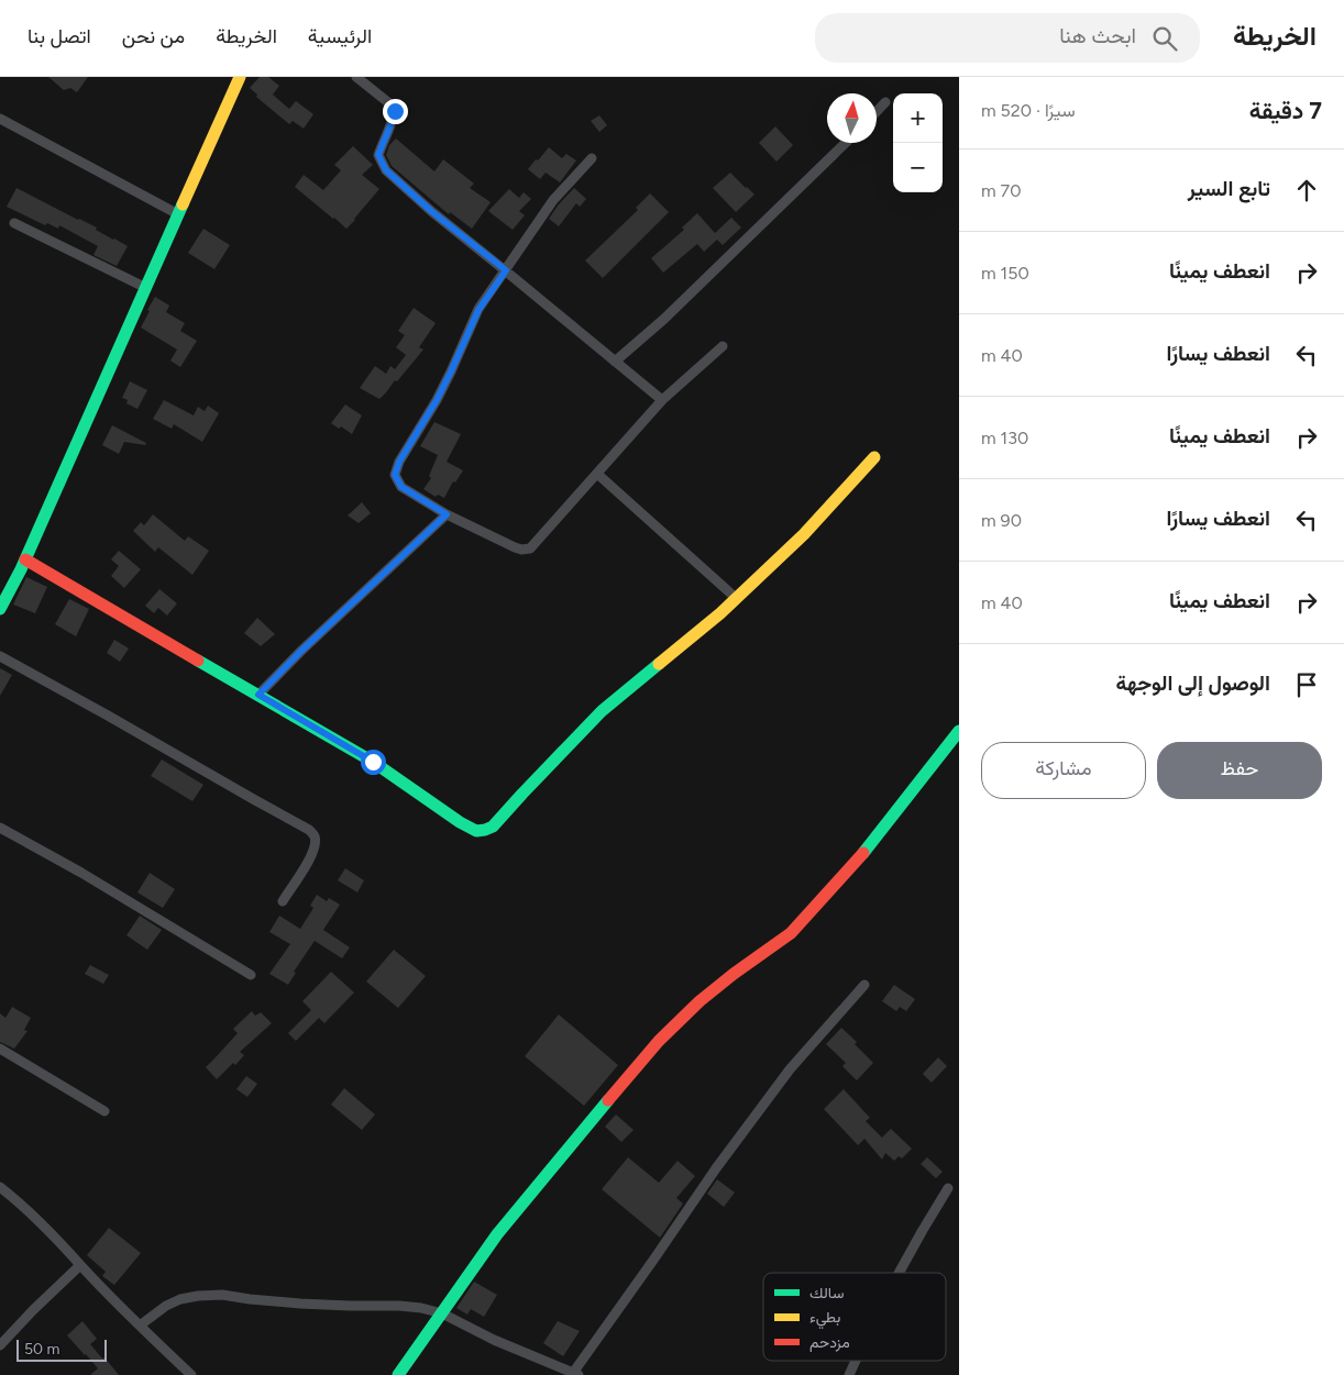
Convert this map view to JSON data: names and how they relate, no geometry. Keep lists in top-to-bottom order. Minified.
{"legend":["سالك","بطيء","مزدحم"],"scale_bar":"50 m","north":"top","page":{"header":"الخريطة","search":"ابحث هنا","nav":["الرئيسية","الخريطة","من نحن","اتصل بنا"],"heading":["7 دقيقة","سيرًا · 520 m"],"map_buttons":["+","−"],"list":[["تابع السير","70 m"],["انعطف يمينًا","150 m"],["انعطف يسارًا","40 m"],["انعطف يمينًا","130 m"],["انعطف يسارًا","90 m"],["انعطف يمينًا","40 m"],"الوصول إلى الوجهة"],"buttons":["حفظ","مشاركة"],"scale":"50 m"}}
